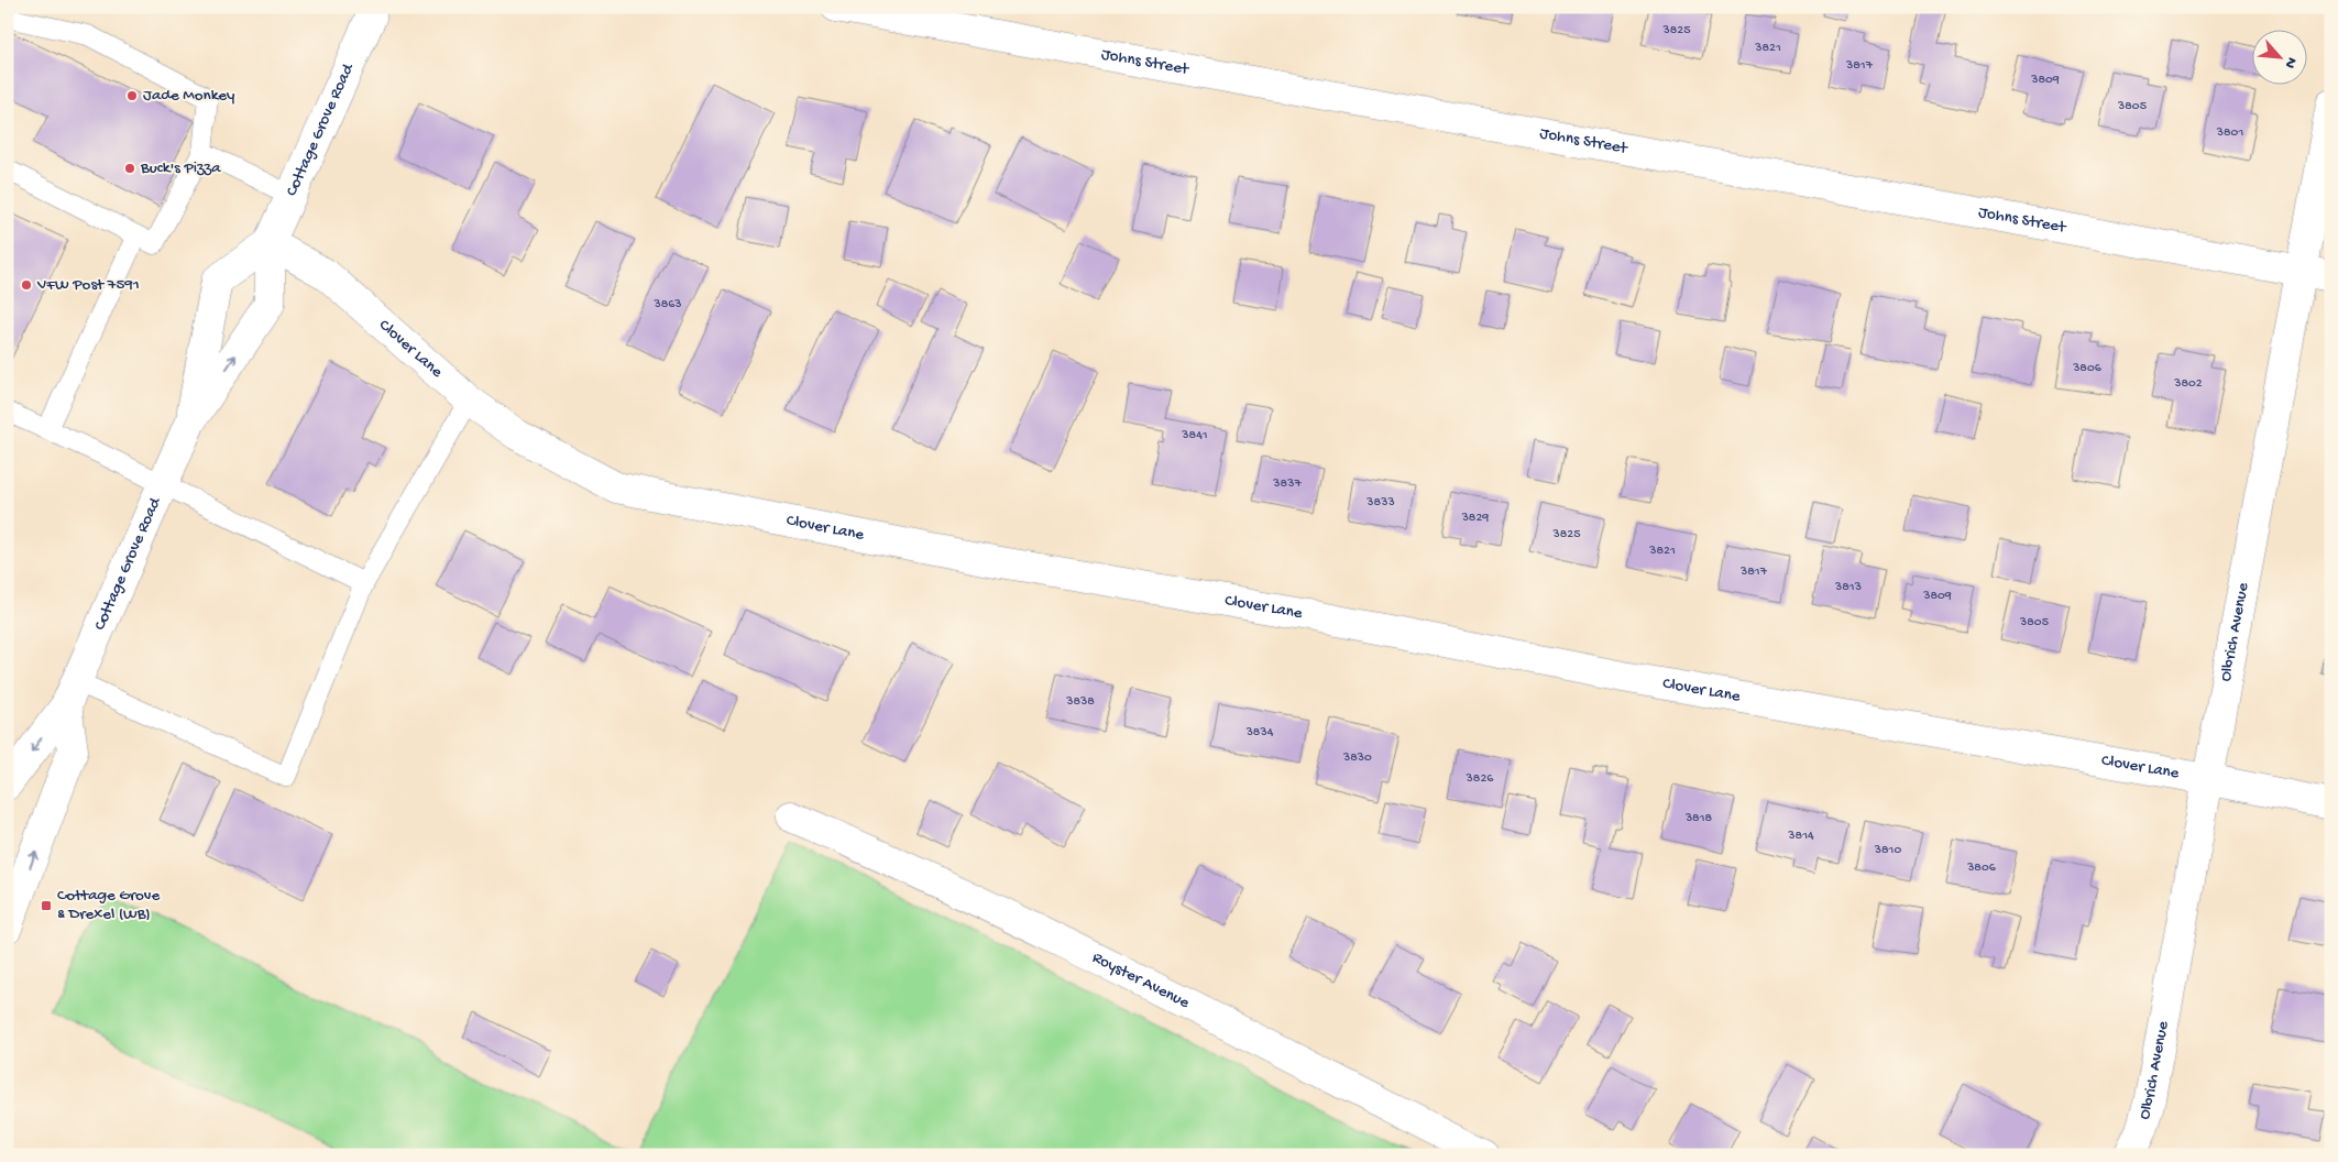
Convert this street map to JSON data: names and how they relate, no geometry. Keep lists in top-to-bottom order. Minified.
{"streets":{"street":["Johns Street","Cottage Grove Road","Clover Lane","Olbrich Avenue","Royster Avenue"]},"crossings":[["Johns Street","Olbrich Avenue"],["Cottage Grove Road","Clover Lane"],["Clover Lane","Olbrich Avenue"]],"places":{"other":["Jade Monkey","Buck's Pizza","VFW Post 7591"],"transit":["Cottage Grove & Drexel (WB)"]},"house_numbers":["3825","3821","3817","3809","3805","3801","3863","3806","3802","3841","3837","3833","3829","3825","3821","3817","3813","3809","3805","3838","3834","3830","3826","3818","3814","3810","3806"],"north":"bottom right"}
